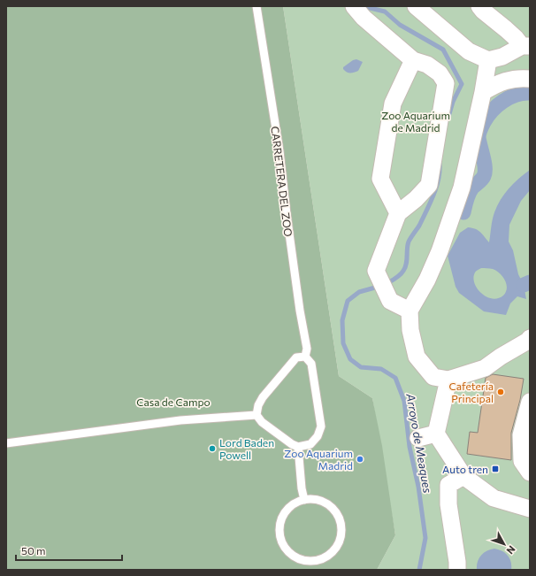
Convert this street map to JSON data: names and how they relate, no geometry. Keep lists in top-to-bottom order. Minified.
{"streets":{"lane":["CARRETERA DEL ZOO"]},"water":["Arroyo de Meaques"],"parks":["Zoo Aquarium de Madrid","Casa de Campo"],"places":{"other":["Cafetería Principal","Lord Baden Powell","Zoo Aquarium Madrid"],"transit":["Auto tren"]},"scale_bar":"50 m","north":"bottom right"}
